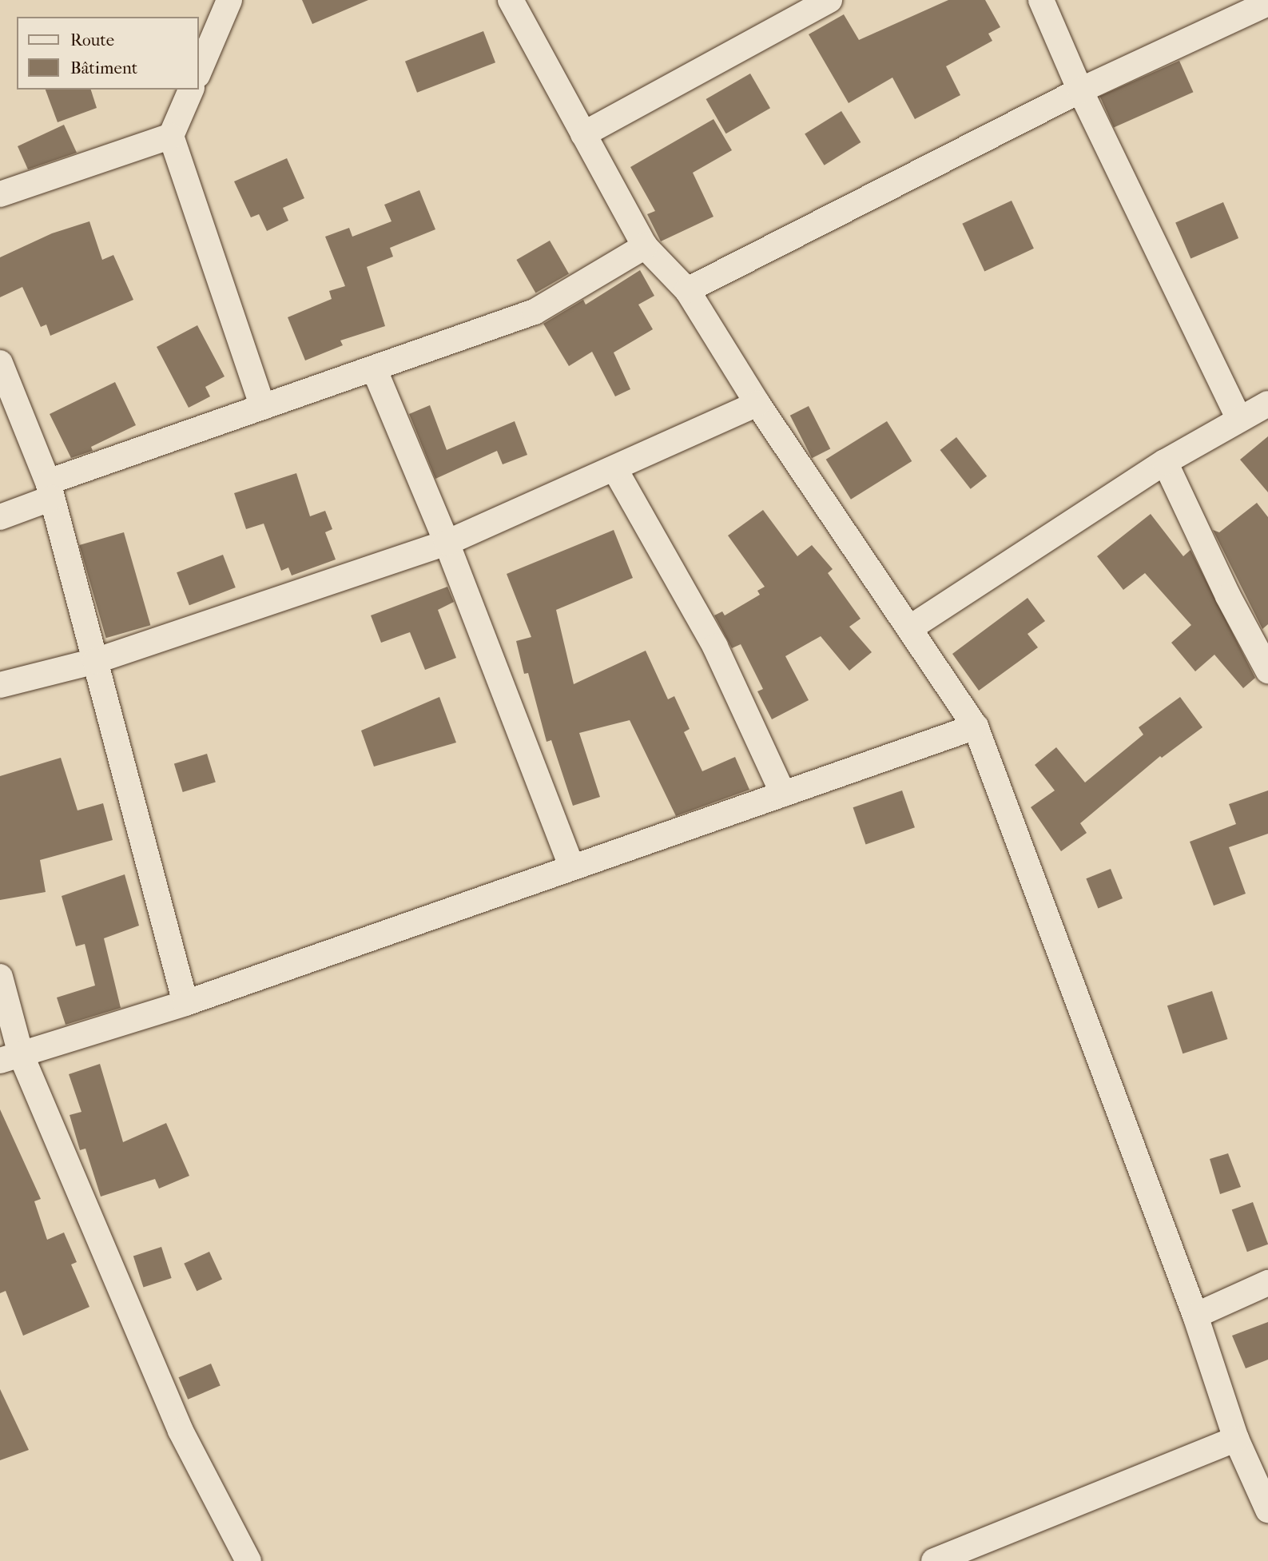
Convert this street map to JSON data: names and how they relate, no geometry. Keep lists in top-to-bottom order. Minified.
{"legend":["Route","Bâtiment"]}
